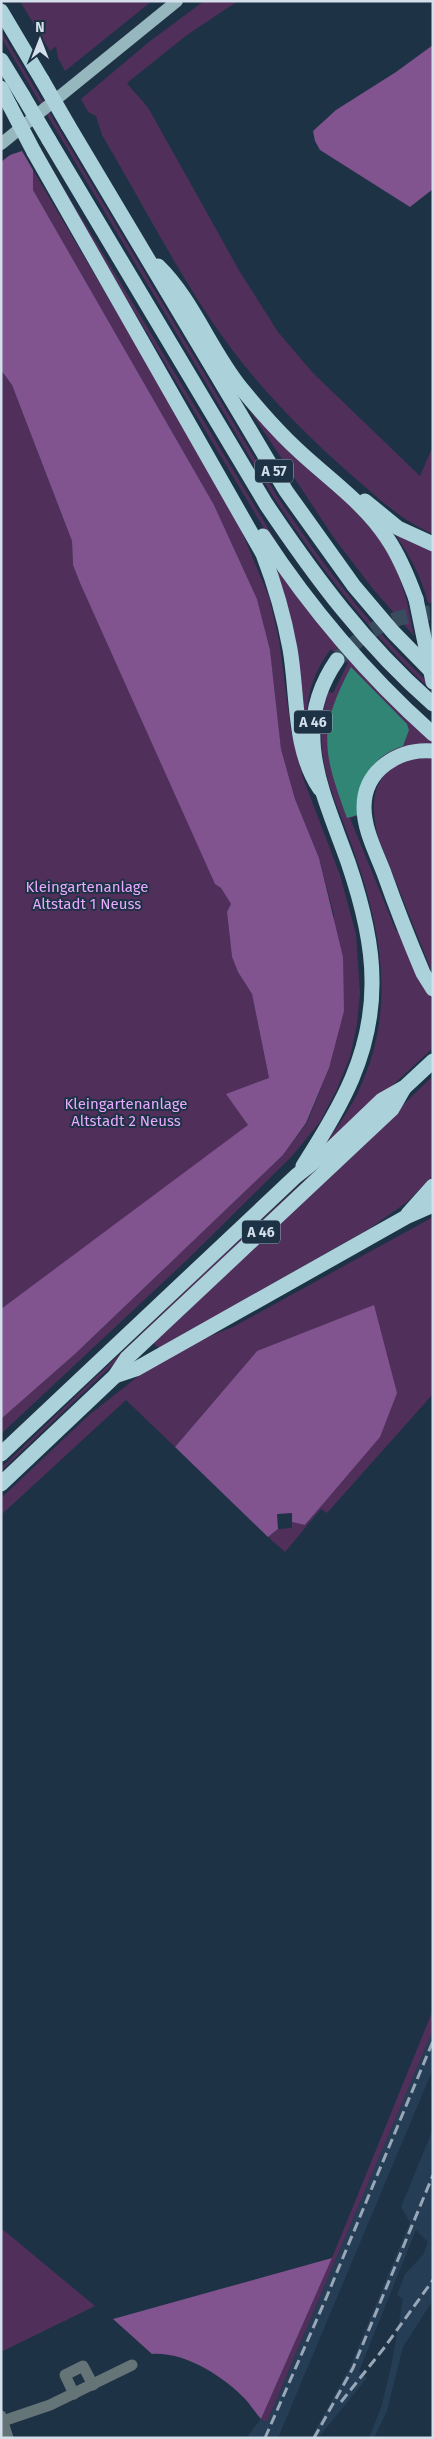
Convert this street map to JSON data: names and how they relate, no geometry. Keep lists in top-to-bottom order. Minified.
{"streets":{"highway":["A 57","A 46"]},"parks":["Kleingartenanlage Altstadt 1 Neuss","Kleingartenanlage Altstadt 2 Neuss"],"north":"top"}
